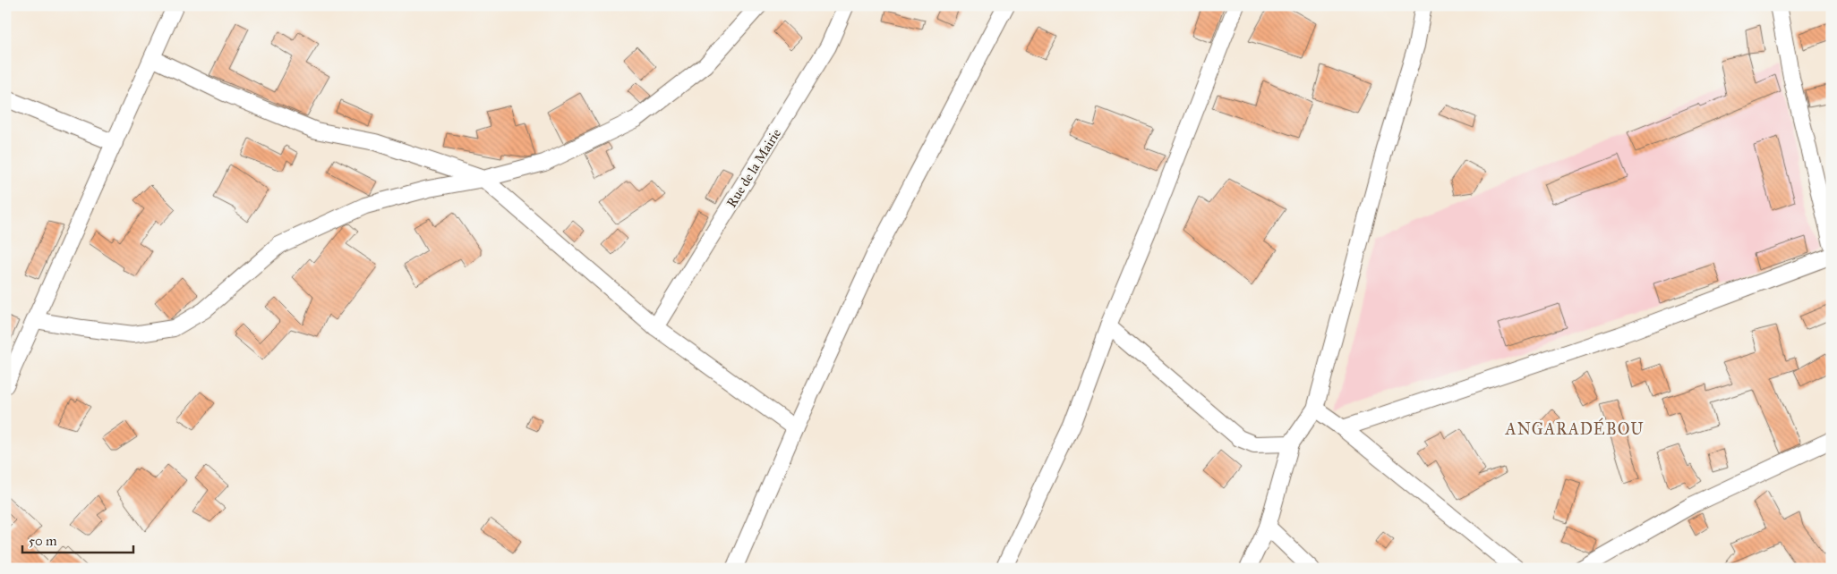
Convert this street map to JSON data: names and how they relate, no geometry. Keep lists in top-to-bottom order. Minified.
{"streets":{"street":["Rue de la Mairie"]},"districts":["ANGARADÉBOU"],"scale_bar":"50 m"}
